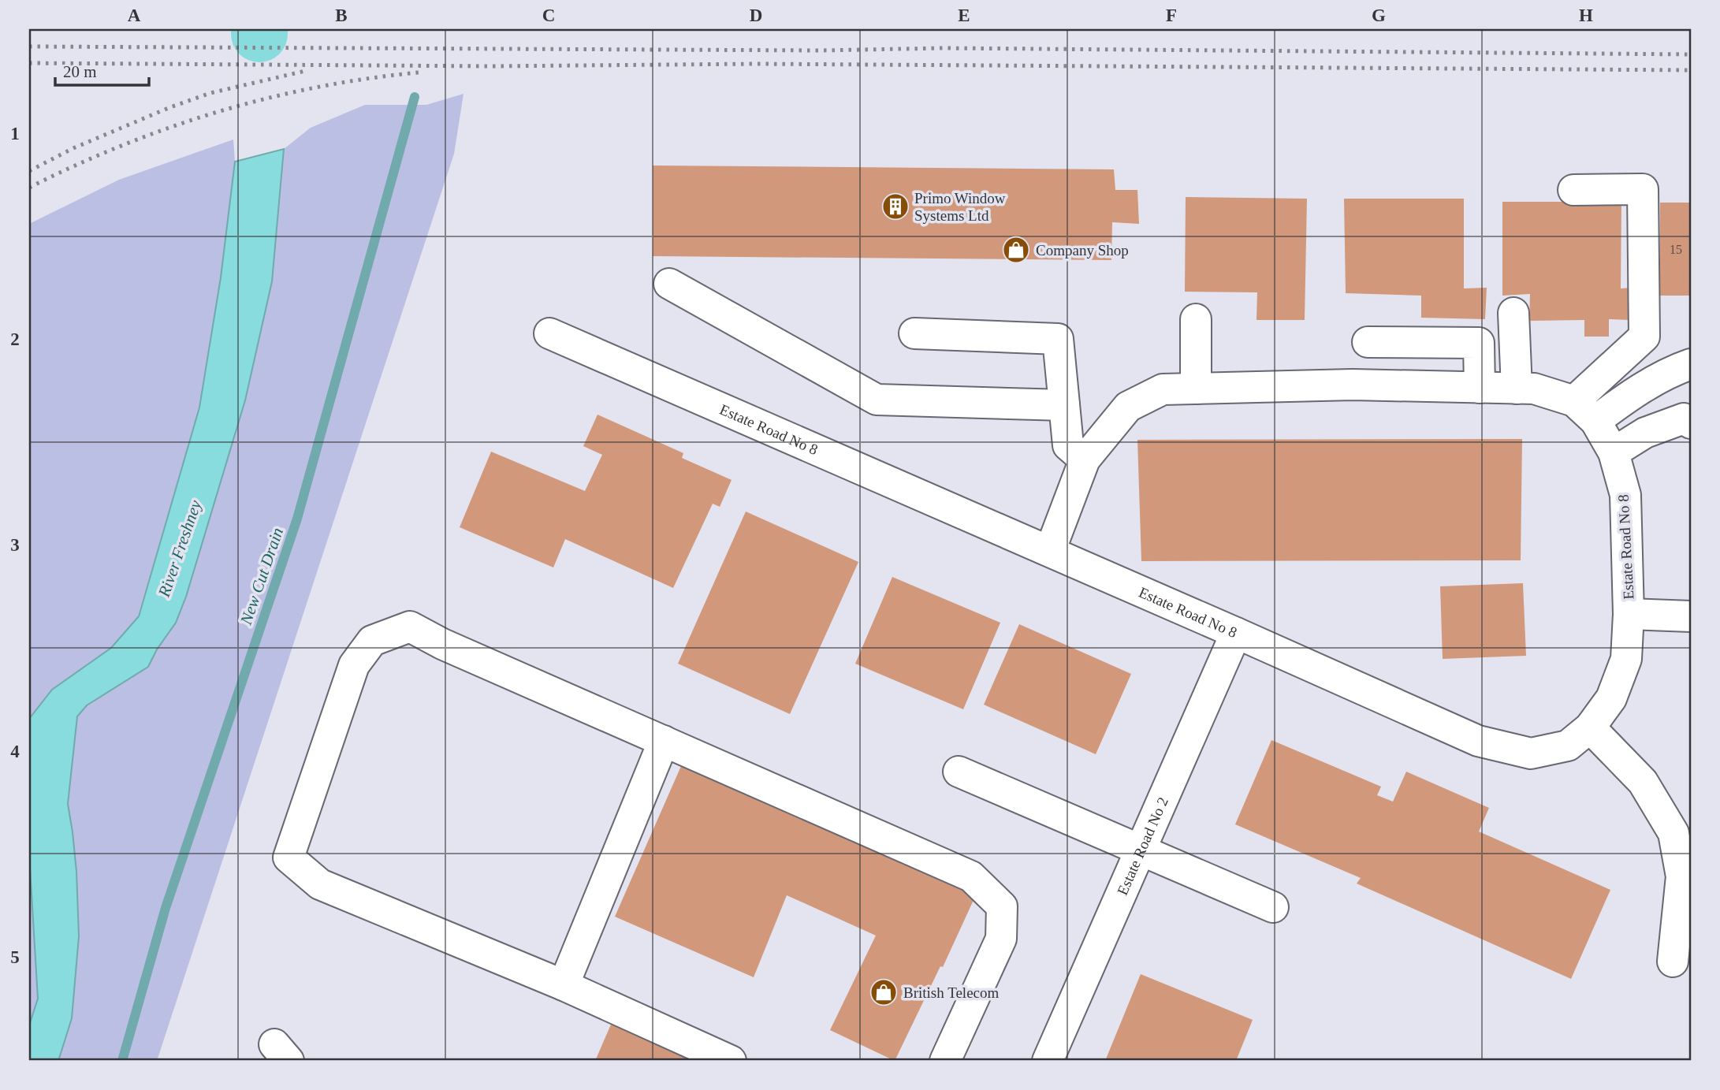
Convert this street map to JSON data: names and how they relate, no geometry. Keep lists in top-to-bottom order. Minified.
{"streets":{"street":["Estate Road No 8","Estate Road No 2"]},"crossings":[["Estate Road No 8","Estate Road No 2"]],"water":["River Freshney","New Cut Drain"],"places":{"building":["Primo Window Systems Ltd"],"shop":["Company Shop","British Telecom"]},"house_numbers":["15"],"scale_bar":"20 m","grid":{"columns":["A","B","C","D","E","F","G","H"],"rows":["1","2","3","4","5"]}}
